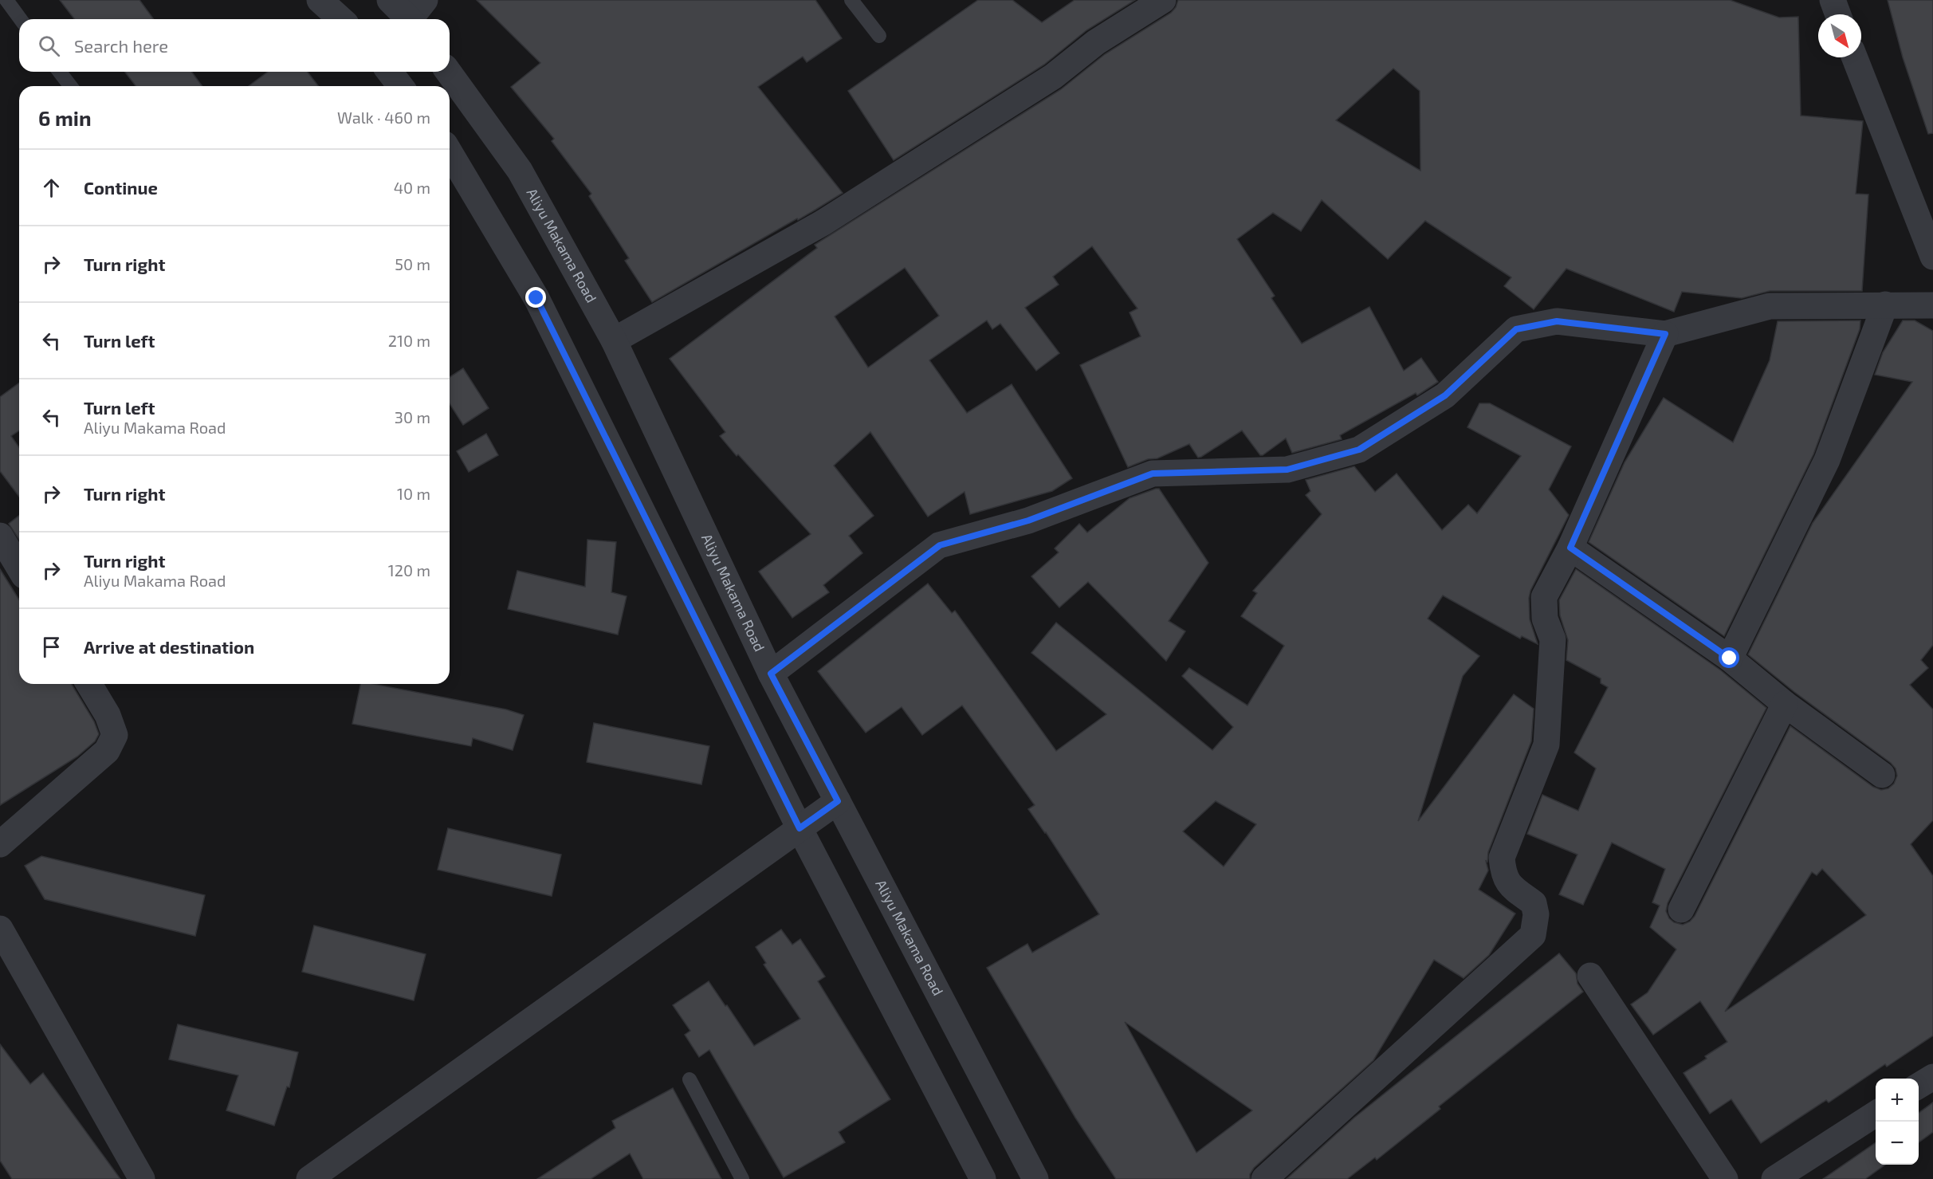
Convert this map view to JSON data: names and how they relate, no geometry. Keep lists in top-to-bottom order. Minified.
{"streets":{"street":["Aliyu Makama Road"]},"north":"bottom right","page":{"search":"Search here","heading":["6 min","Walk · 460 m"],"list":[["Continue","40 m"],["Turn right","50 m"],["Turn left","210 m"],["Turn left","Aliyu Makama Road","30 m"],["Turn right","10 m"],["Turn right","Aliyu Makama Road","120 m"],"Arrive at destination"],"map_buttons":["+","−"]}}
